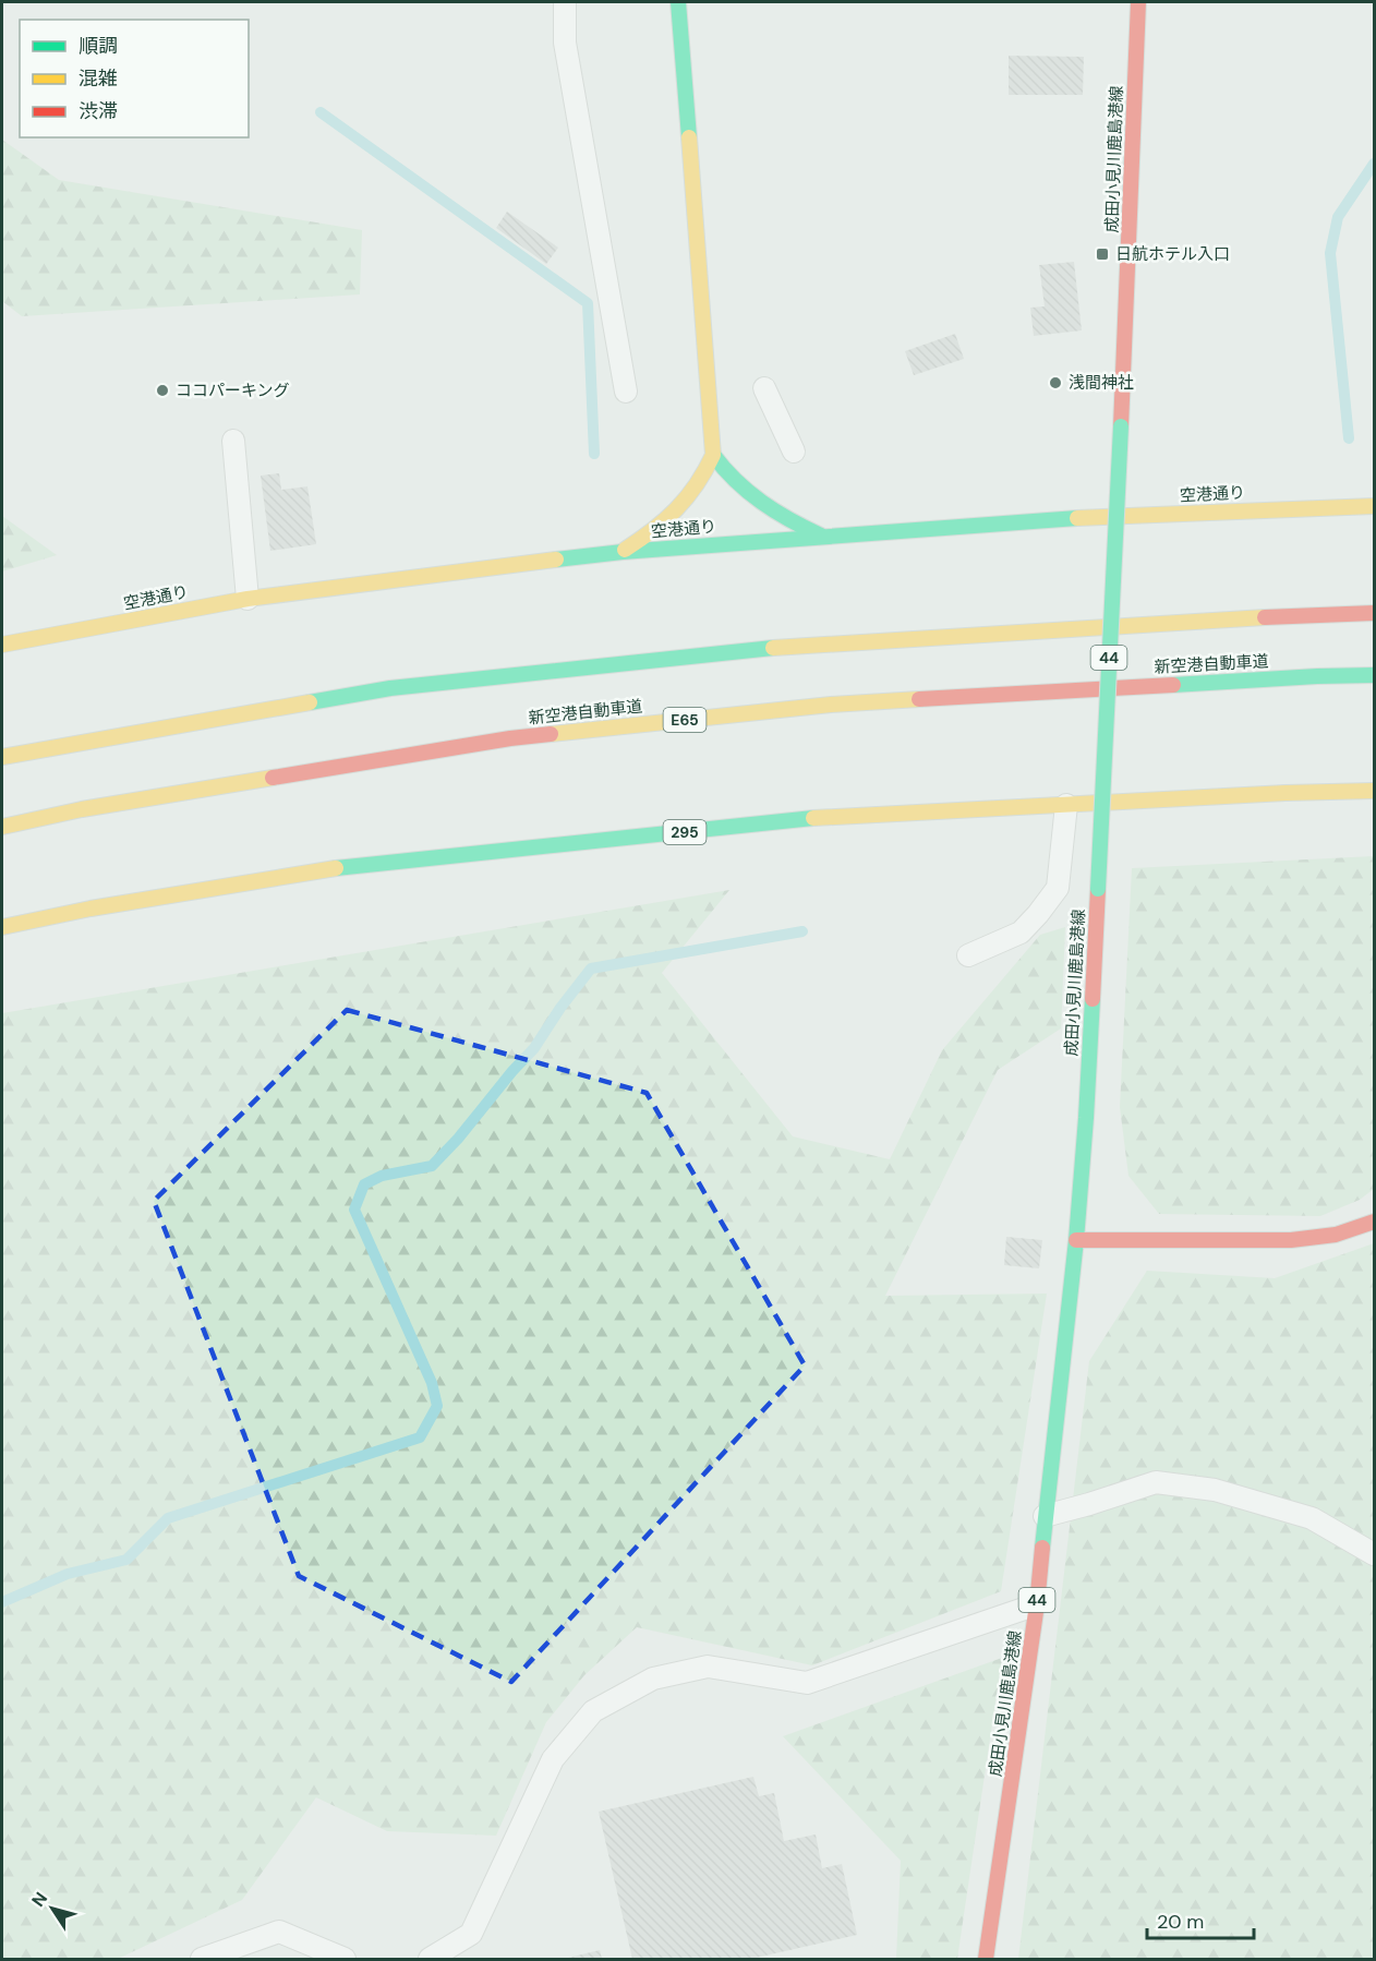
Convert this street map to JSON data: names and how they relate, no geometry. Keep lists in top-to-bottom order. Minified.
{"streets":{"main road":["成田小見川鹿島港線","空港通り","44","新空港自動車道","E65","295"]},"places":{"transit":["日航ホテル入口"],"other":["浅間神社","ココパーキング"]},"legend":["順調","混雑","渋滞"],"scale_bar":"20 m","north":"top left"}
